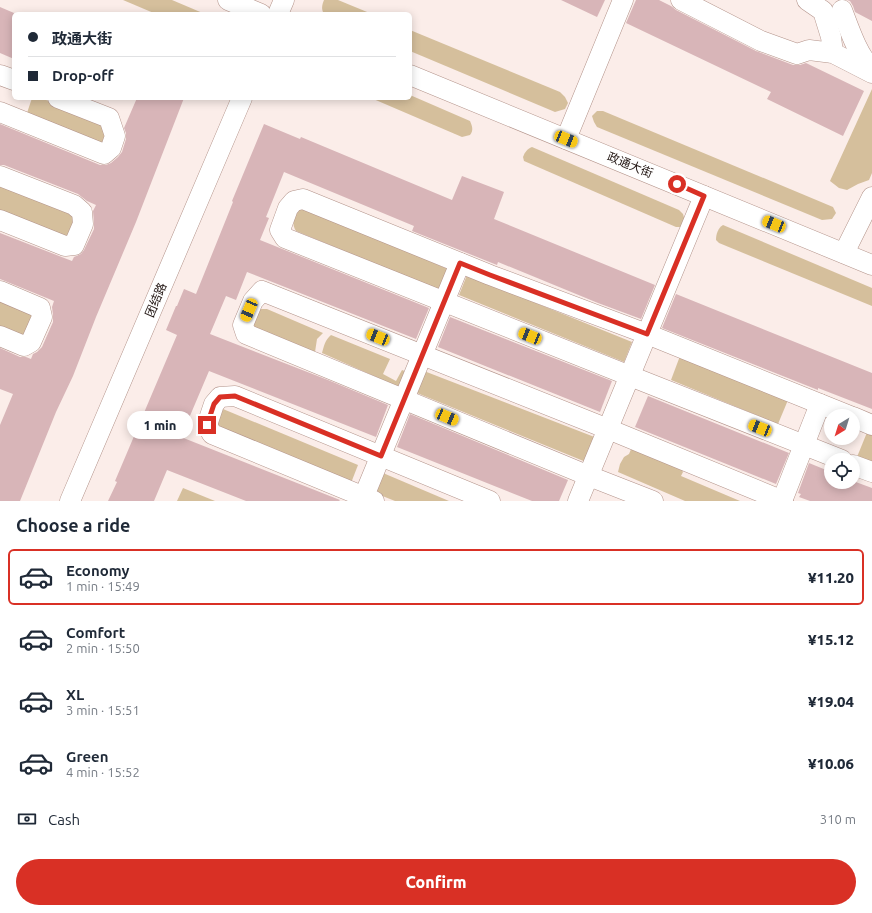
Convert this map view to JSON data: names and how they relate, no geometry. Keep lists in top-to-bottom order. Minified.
{"streets":{"street":["政通大街","团结路"]},"north":"bottom left","page":{"banner":["政通大街","Drop-off"],"bubble":"1 min","heading":"Choose a ride","list":[{"name":"Economy","note":"1 min · 15:49","value":"¥11.20"},{"name":"Comfort","note":"2 min · 15:50","value":"¥15.12"},{"name":"XL","note":"3 min · 15:51","value":"¥19.04"},{"name":"Green","note":"4 min · 15:52","value":"¥10.06"}],"pay":["Cash","310 m"],"buttons":"Confirm"}}
